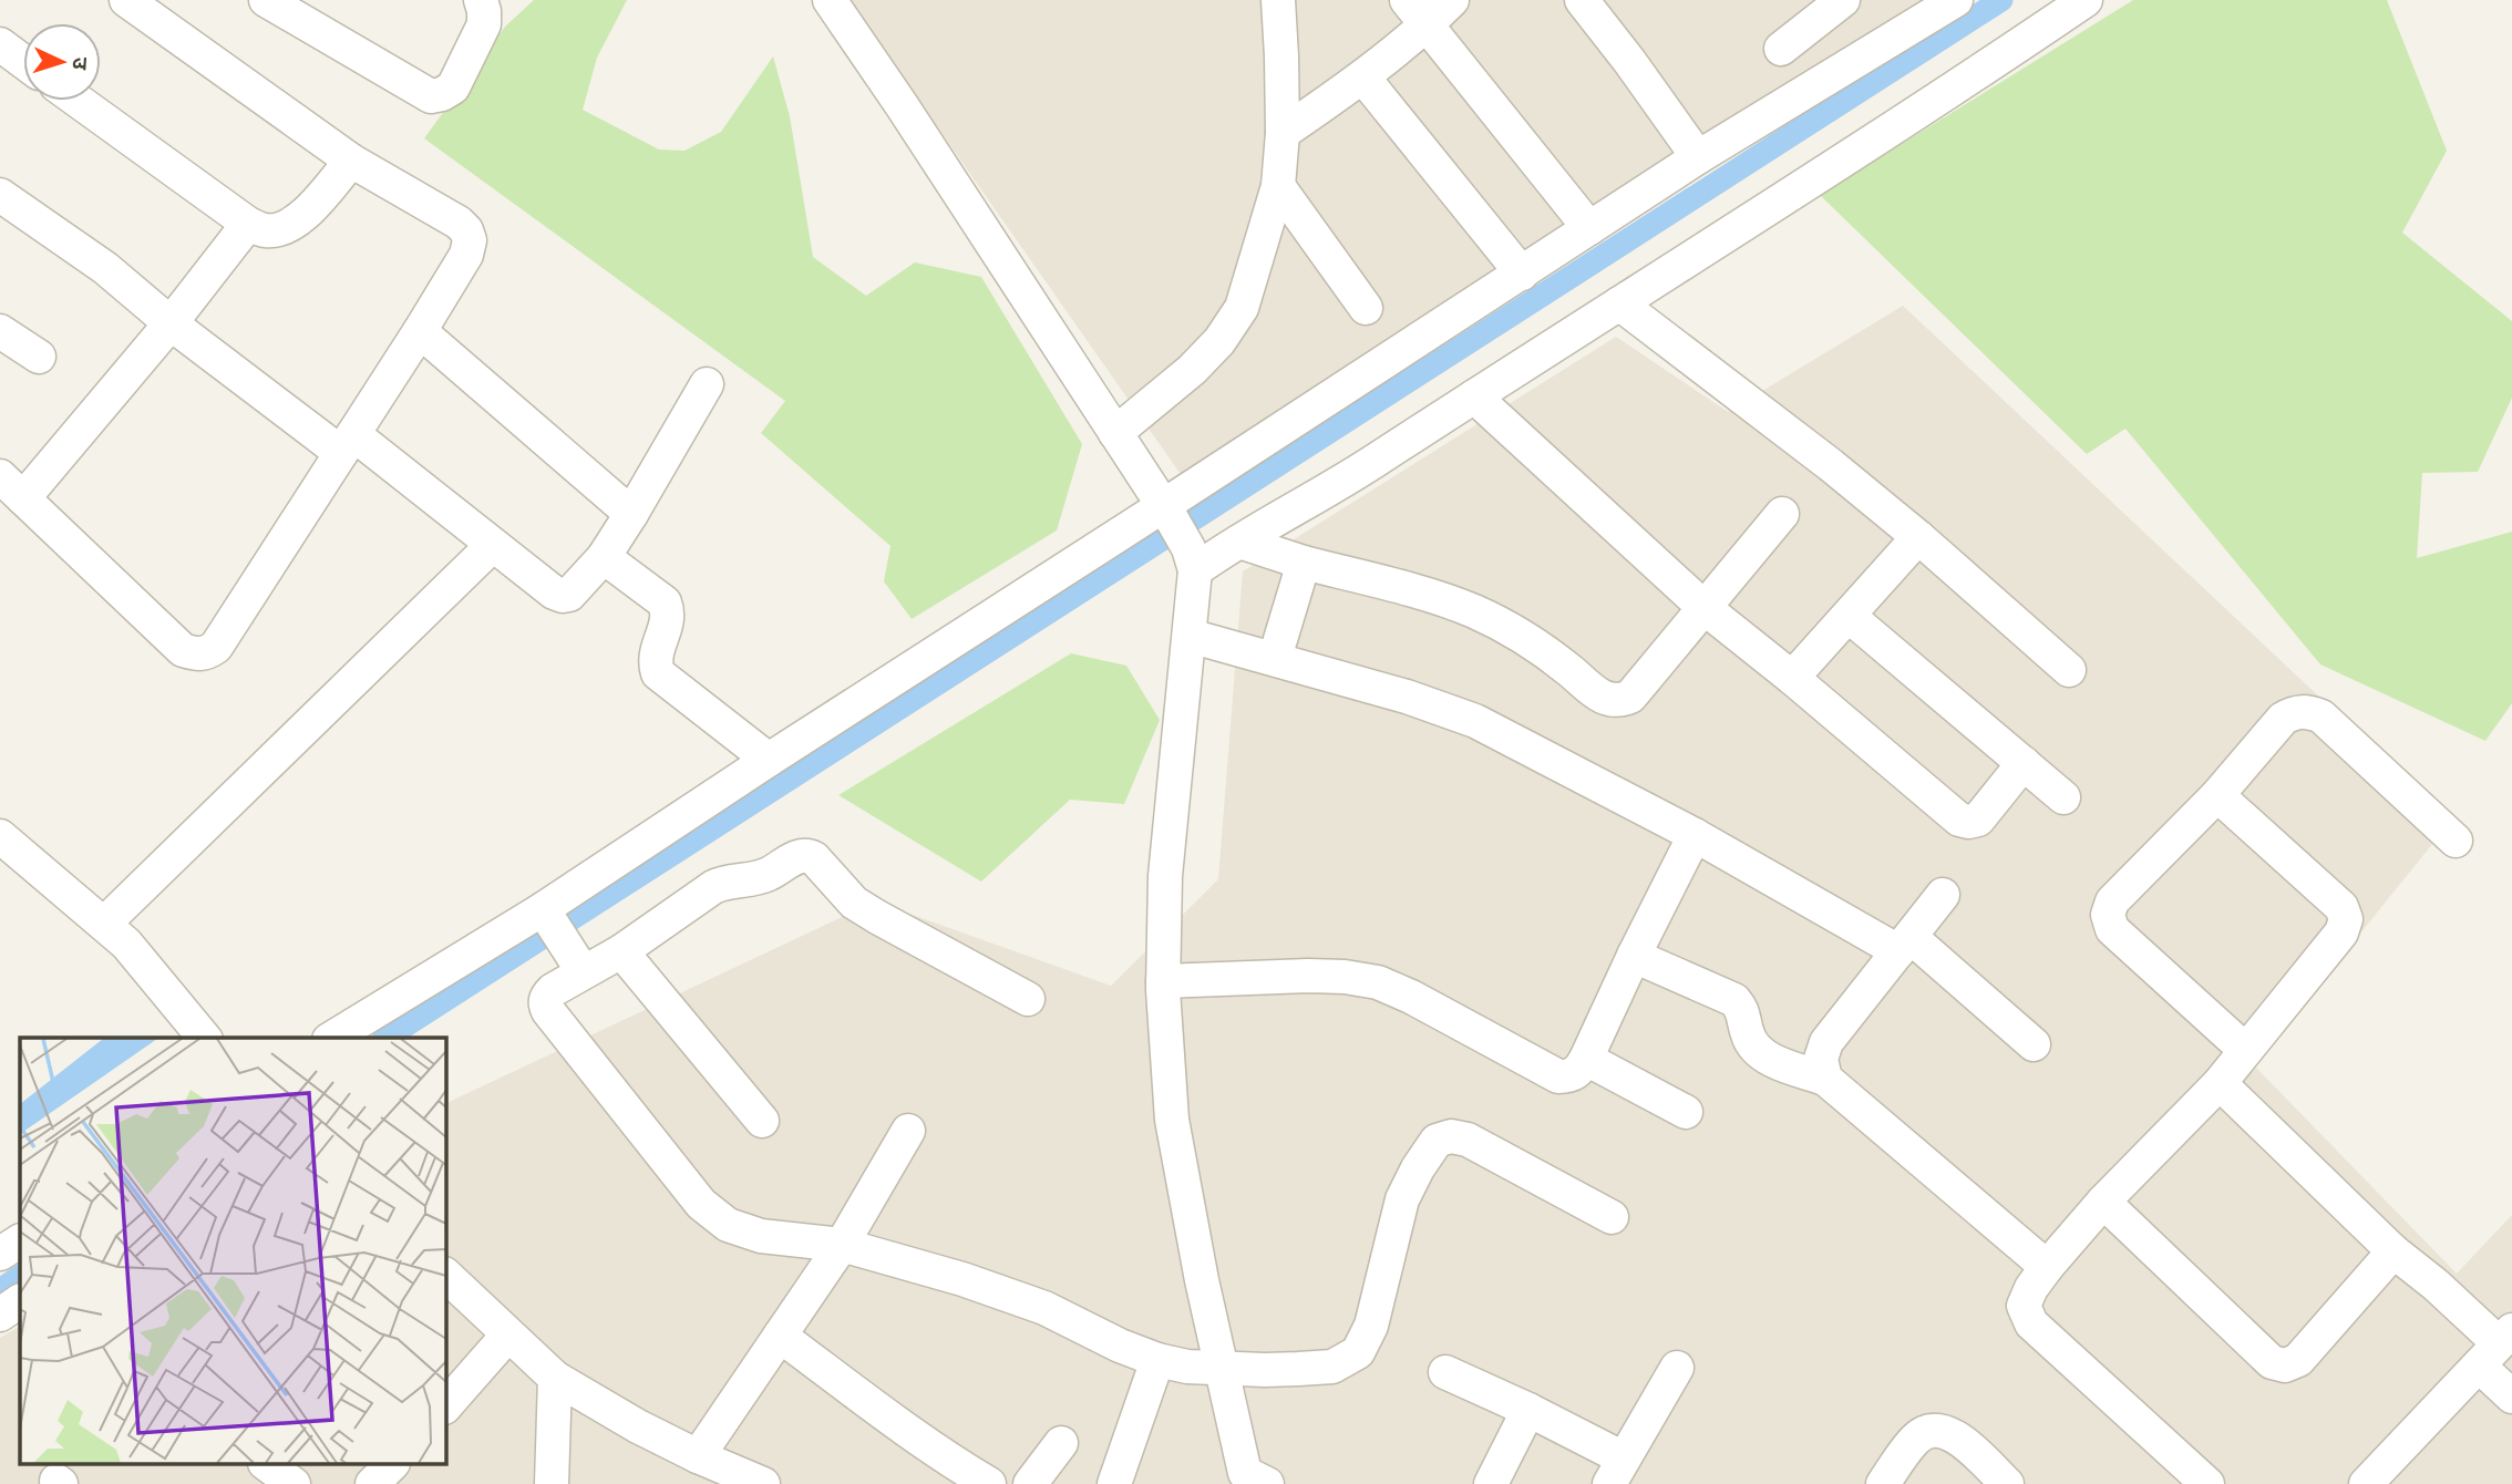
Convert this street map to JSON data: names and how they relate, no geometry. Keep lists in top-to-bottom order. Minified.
{"north":"right"}
